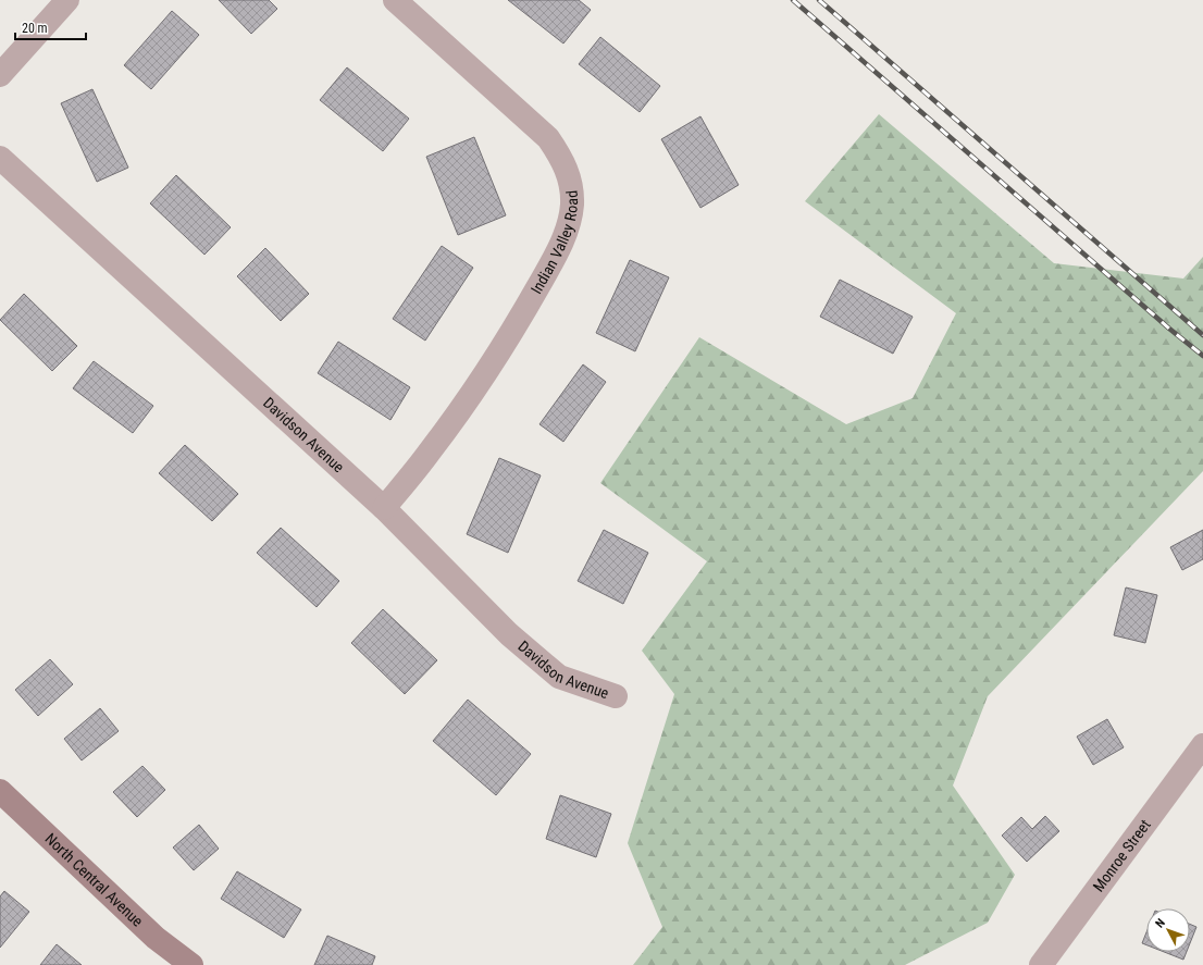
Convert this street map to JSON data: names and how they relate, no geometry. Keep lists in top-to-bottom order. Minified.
{"streets":{"main road":["North Central Avenue"],"street":["Indian Valley Road","Davidson Avenue","Monroe Street"]},"crossings":[["Indian Valley Road","Davidson Avenue"]],"scale_bar":"20 m","north":"top left"}
